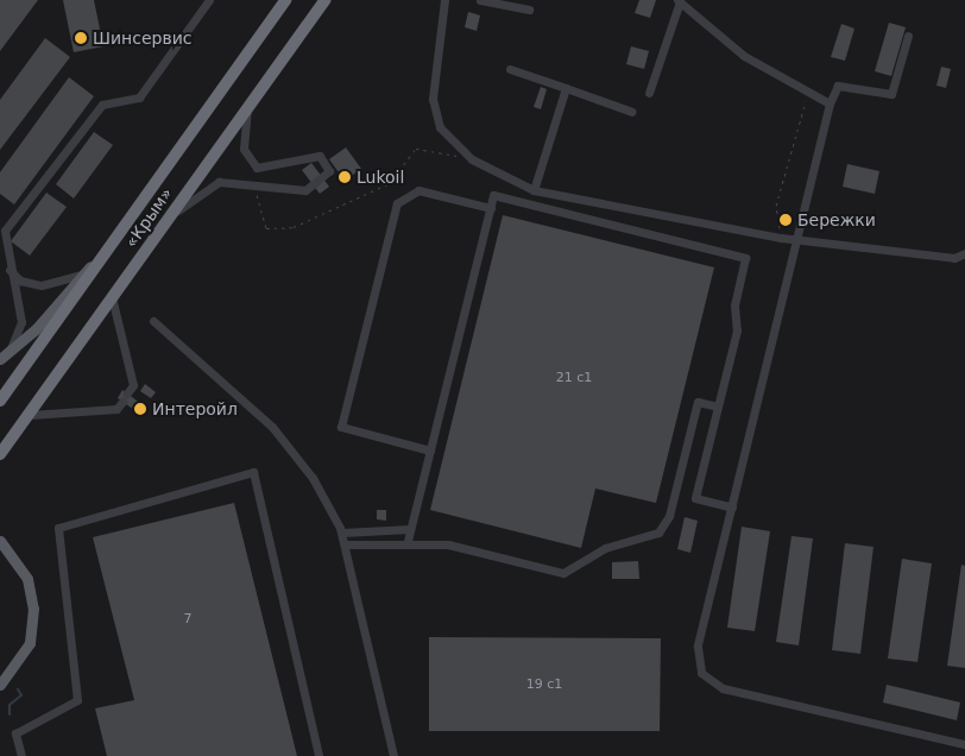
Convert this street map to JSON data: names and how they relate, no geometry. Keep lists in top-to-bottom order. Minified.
{"streets":{"highway":["«Крым»"]},"places":["Шинсервис","Lukoil","Бережки","Интеройл"],"house_numbers":["21 с1","7","19 с1"]}
